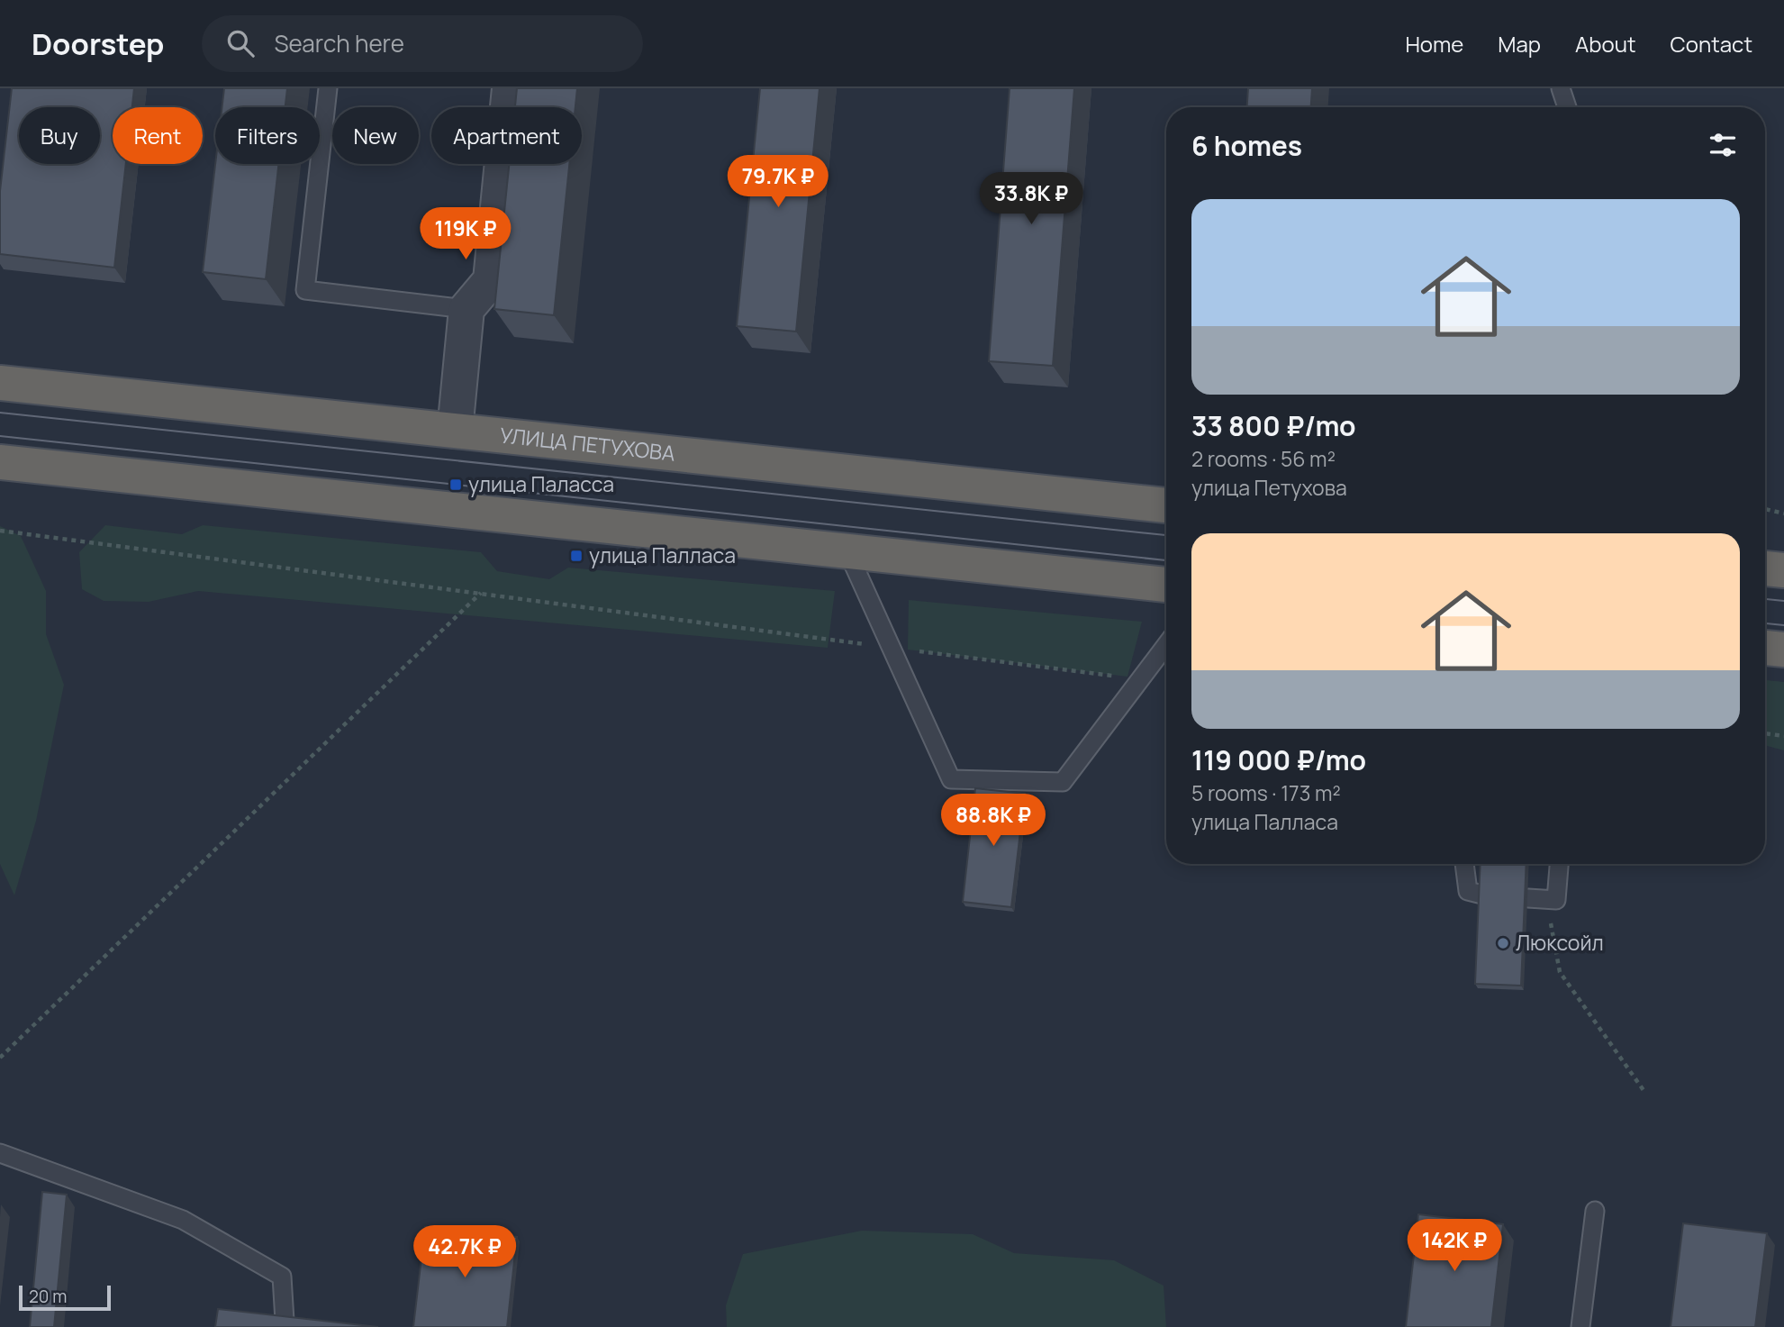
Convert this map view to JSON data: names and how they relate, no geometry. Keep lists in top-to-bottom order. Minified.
{"streets":{"highway":["УЛИЦА ПЕТУХОВА"]},"places":{"transit":["улица Паласса","улица Палласа"],"other":["Люксойл"]},"scale_bar":"20 m","page":{"header":"Doorstep","search":"Search here","nav":["Home","Map","About","Contact"],"chip":["Buy","Rent","Filters","New","Apartment"],"heading":"6 homes","price":["79.7K ₽","33.8K ₽","119K ₽","88.8K ₽","142K ₽","42.7K ₽"],"list":[{"name":"33 800 ₽/mo","note":"2 rooms · 56 m² · улица Петухова"},{"name":"119 000 ₽/mo","note":"5 rooms · 173 m² · улица Палласа"}],"scale":"20 m"}}
